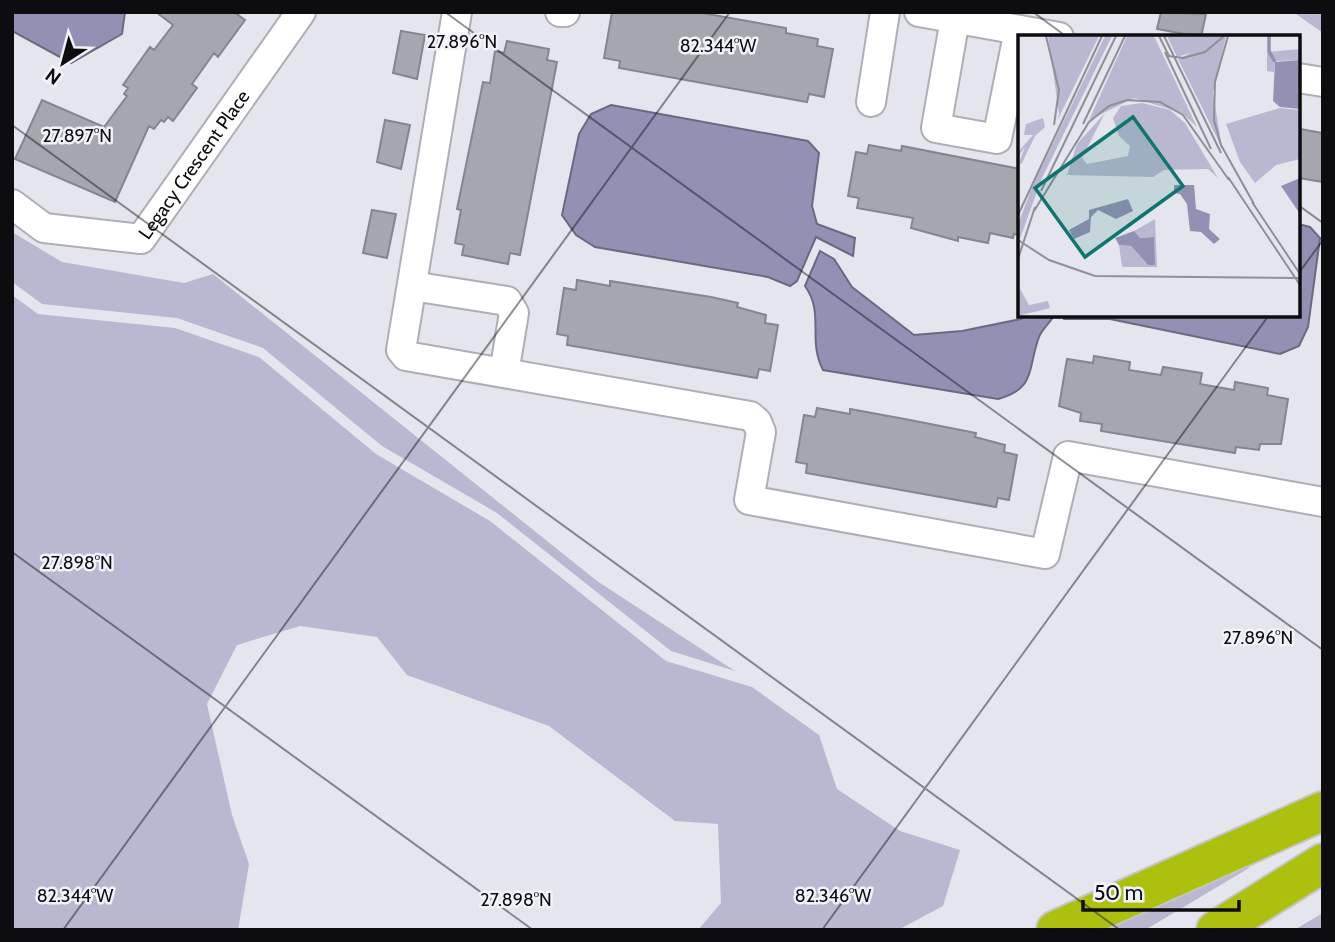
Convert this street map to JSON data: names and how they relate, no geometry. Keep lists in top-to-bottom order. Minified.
{"streets":{"street":["Legacy Crescent Place"]},"scale_bar":"50 m","north":"bottom left","coordinates":["27.896°N","82.344°W","27.897°N","27.898°N","82.346°W"]}
